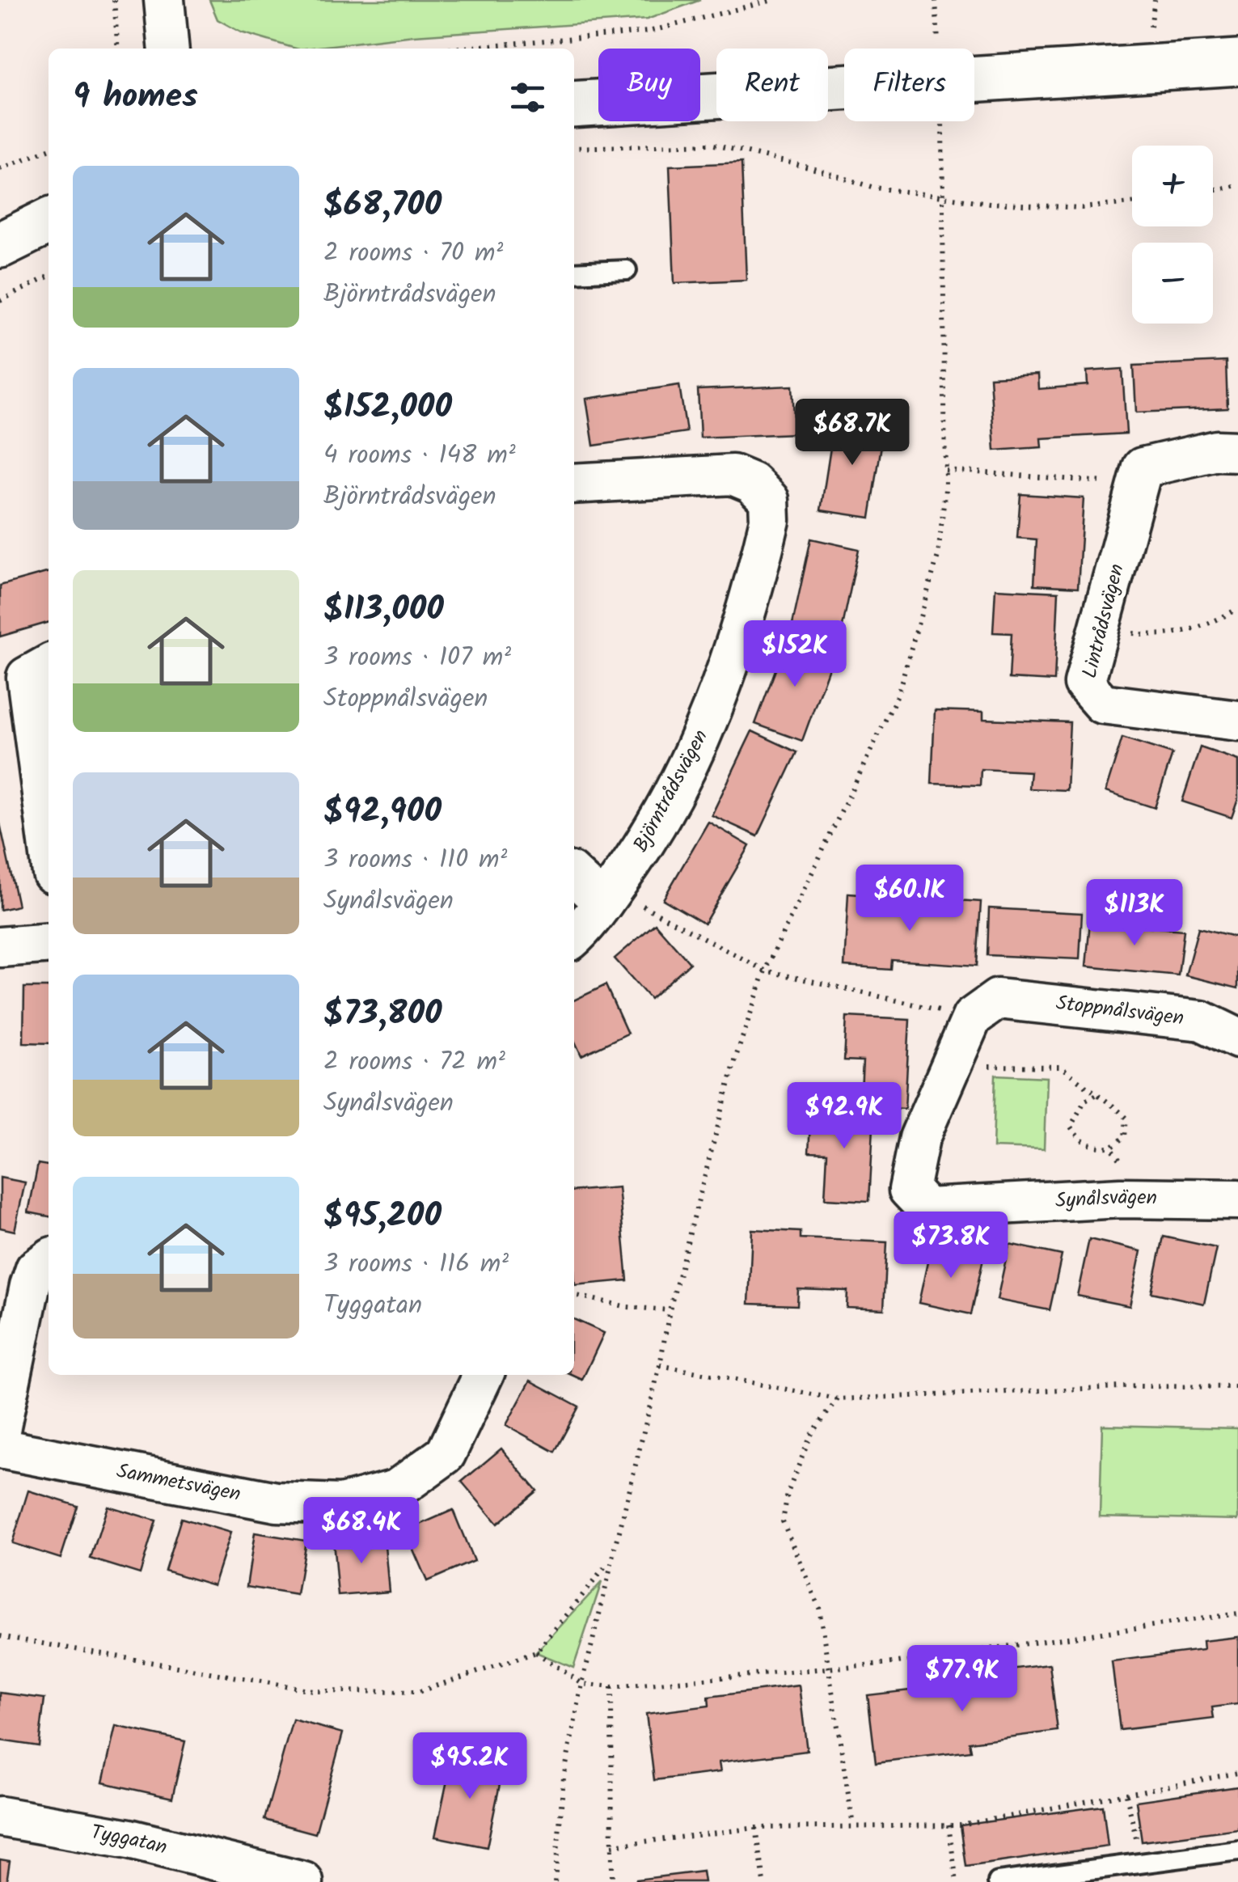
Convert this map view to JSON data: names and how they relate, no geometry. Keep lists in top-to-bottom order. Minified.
{"streets":{"street":["Lintrådsvägen","Björntrådsvägen","Stoppnålsvägen","Synålsvägen","Sammetsvägen","Tyggatan"]},"crossings":[["Stoppnålsvägen","Synålsvägen"]],"page":{"chip":["Buy","Rent","Filters"],"heading":"9 homes","map_buttons":["+","−"],"list":[{"name":"$68,700","note":"2 rooms · 70 m² · Björntrådsvägen"},{"name":"$152,000","note":"4 rooms · 148 m² · Björntrådsvägen"},{"name":"$113,000","note":"3 rooms · 107 m² · Stoppnålsvägen"},{"name":"$92,900","note":"3 rooms · 110 m² · Synålsvägen"},{"name":"$73,800","note":"2 rooms · 72 m² · Synålsvägen"},{"name":"$95,200","note":"3 rooms · 116 m² · Tyggatan"}],"price":["$68.7K","$152K","$60.1K","$113K","$92.9K","$73.8K","$68.4K","$77.9K","$95.2K"]}}
